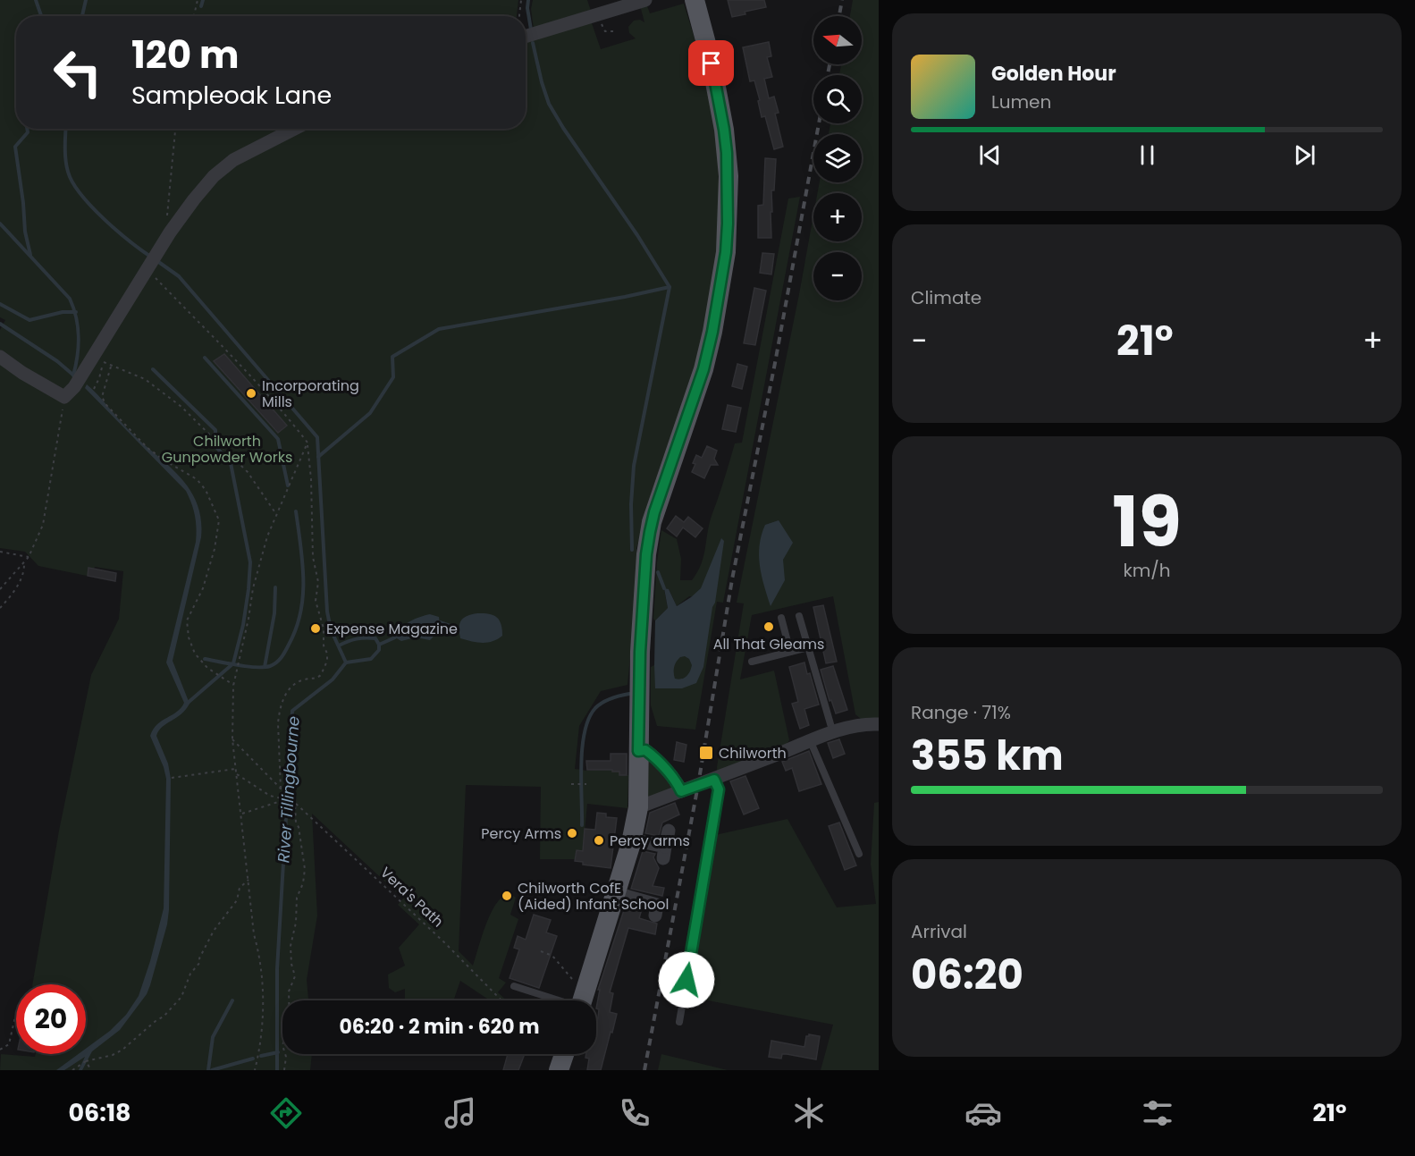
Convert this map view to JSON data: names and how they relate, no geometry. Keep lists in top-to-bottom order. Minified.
{"streets":{"path":["Vera's Path"]},"water":["River Tillingbourne"],"parks":["Chilworth Gunpowder Works"],"places":{"other":["Incorporating Mills","All That Gleams","Expense Magazine","Percy Arms","Percy arms","Chilworth CofE (Aided) Infant School"],"transit":["Chilworth"]},"north":"left","page":{"map_buttons":["+","−"],"turn":["120 m","Sampleoak Lane"],"song":["Golden Hour","Lumen"],"tile":["Climate",["19","km/h"],["Range · 71%","355 km"],["Arrival","06:20"]],"heat":["−","21°","+"],"limit":"20","trip":"06:20 · 2 min · 620 m","tabs":["06:18","21°"]}}
